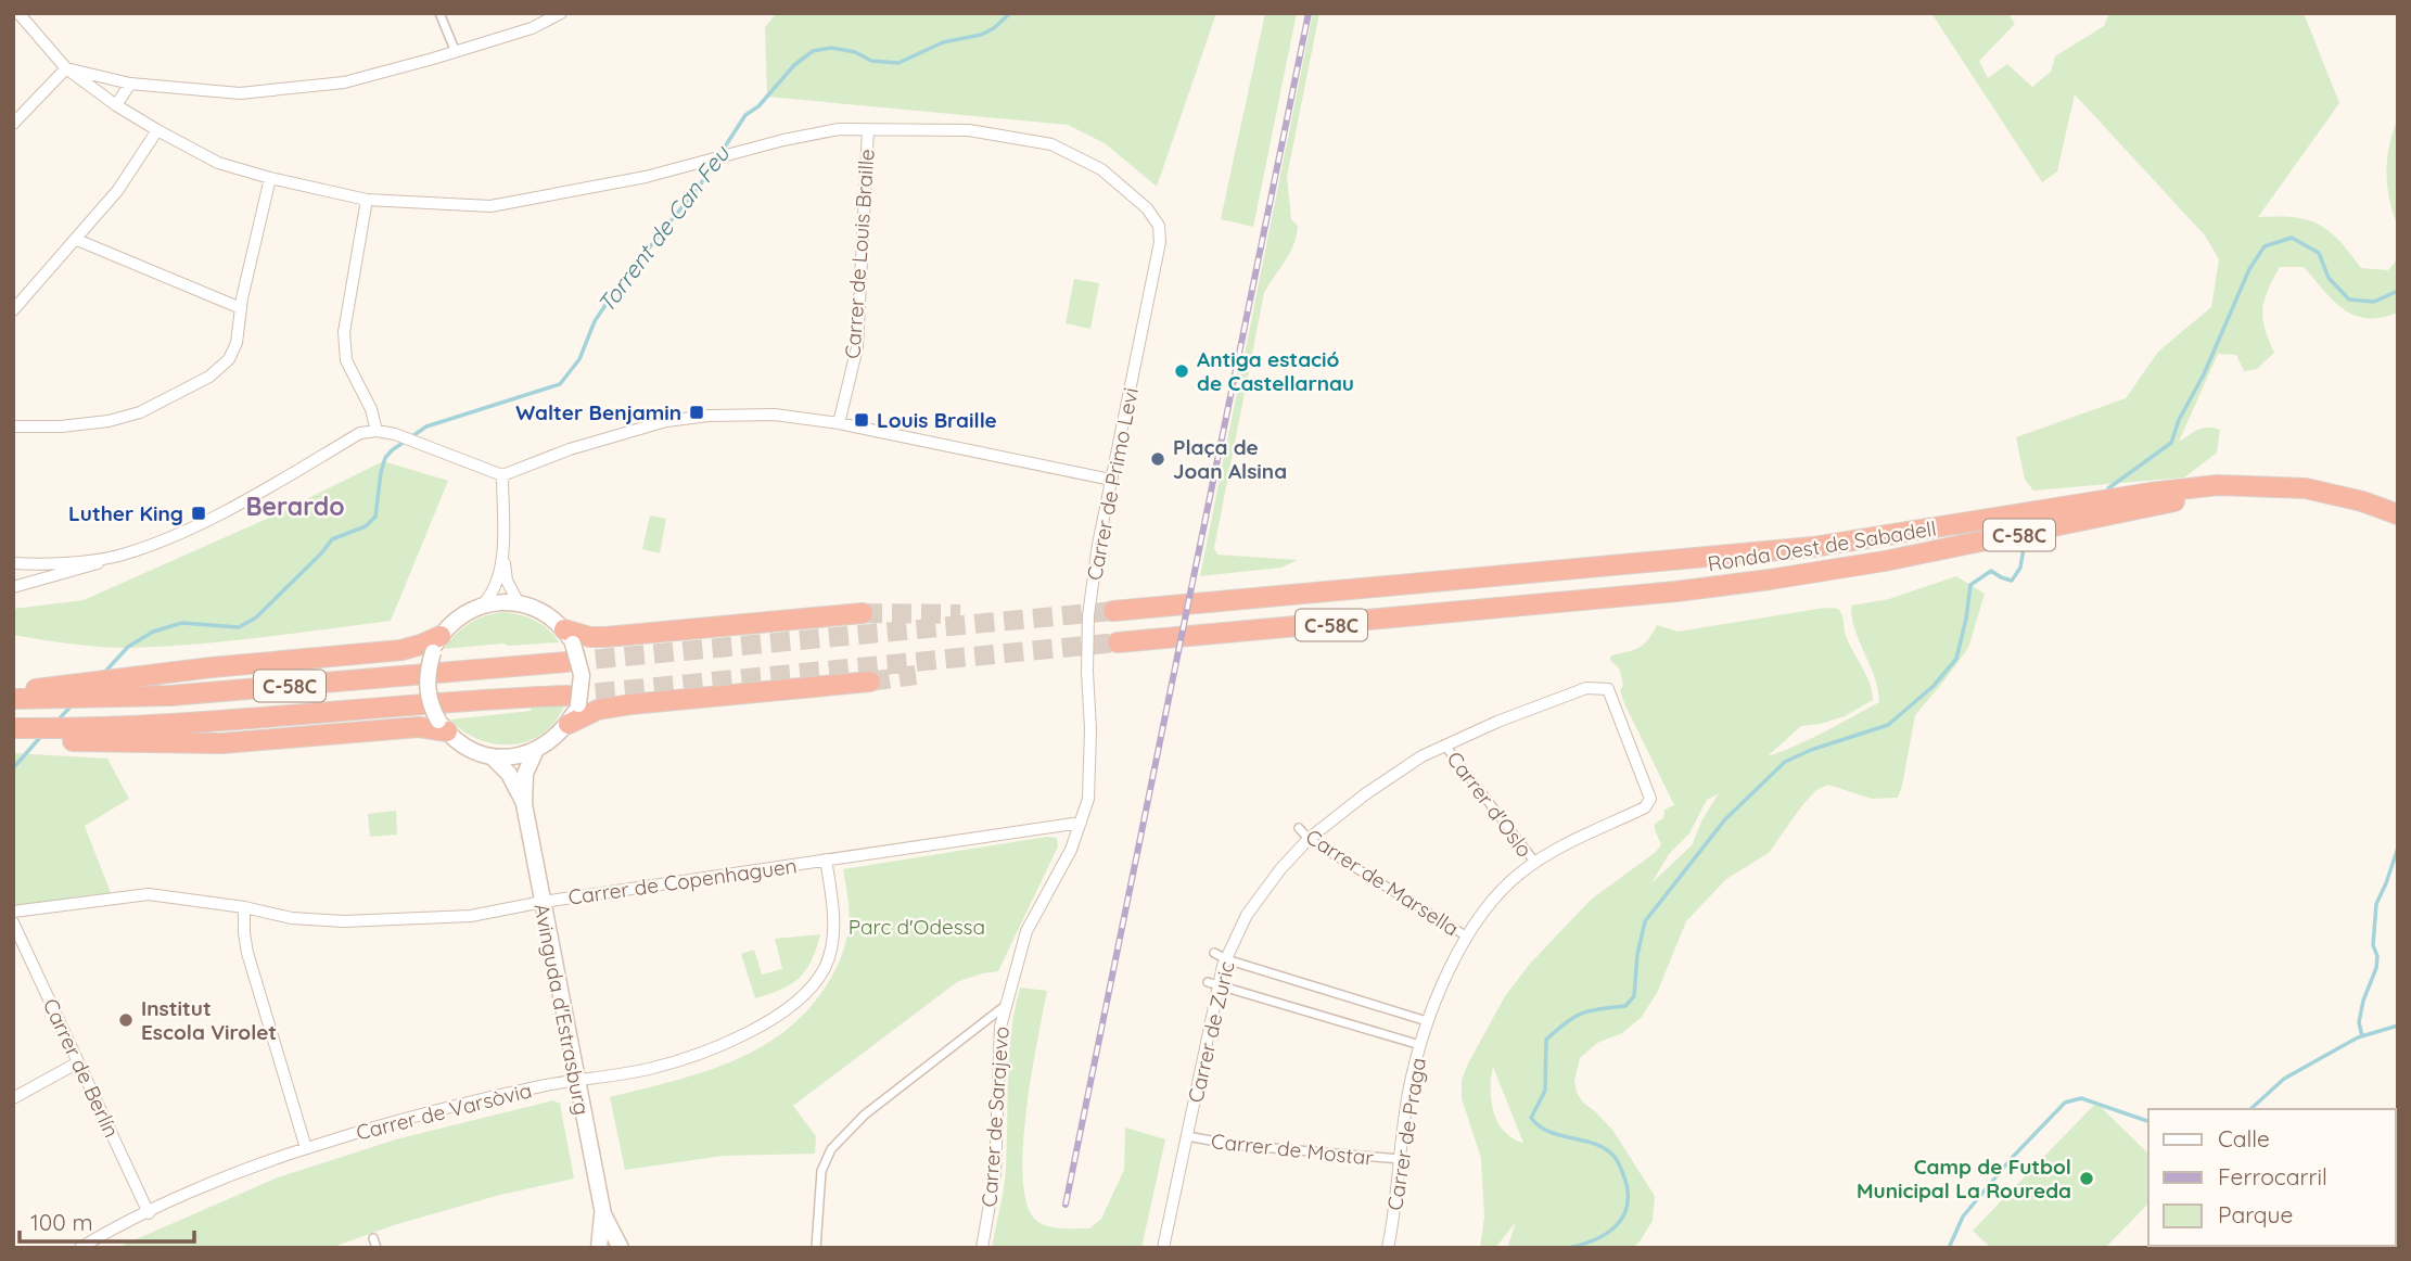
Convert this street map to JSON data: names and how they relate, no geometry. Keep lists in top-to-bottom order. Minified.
{"streets":{"highway":["C-58C","Ronda Oest de Sabadell"],"main road":["Avinguda d'Estrasburg"],"street":["Carrer de Louis Braille","Carrer de Primo Levi","Carrer d'Oslo","Carrer de Copenhaguen","Carrer de Marsella","Carrer de Zuric","Carrer de Berlín","Carrer de Varsòvia","Carrer de Sarajevo","Carrer de Praga","Carrer de Mostar"]},"crossings":[["Carrer de Louis Braille","Carrer de Primo Levi"],["Carrer de Primo Levi","Carrer de Sarajevo"],["Carrer d'Oslo","Carrer de Zuric"],["Carrer d'Oslo","Carrer de Praga"],["Carrer de Copenhaguen","Avinguda d'Estrasburg"],["Carrer de Copenhaguen","Carrer de Varsòvia"],["Carrer de Copenhaguen","Carrer de Sarajevo"],["Carrer de Marsella","Carrer de Zuric"],["Carrer de Marsella","Carrer de Praga"],["Avinguda d'Estrasburg","Carrer de Varsòvia"],["Carrer de Zuric","Carrer de Praga"],["Carrer de Zuric","Carrer de Mostar"],["Carrer de Berlín","Carrer de Varsòvia"],["Carrer de Praga","Carrer de Mostar"]],"districts":["Berardo"],"water":["Torrent de Can Feu"],"parks":["Parc d'Odessa"],"places":{"other":["Antiga estació de Castellarnau","Plaça de Joan Alsina","Institut Escola Virolet","Camp de Futbol Municipal La Roureda"],"transit":["Walter Benjamin","Louis Braille","Luther King"]},"legend":["Calle","Ferrocarril","Parque"],"scale_bar":"100 m"}
